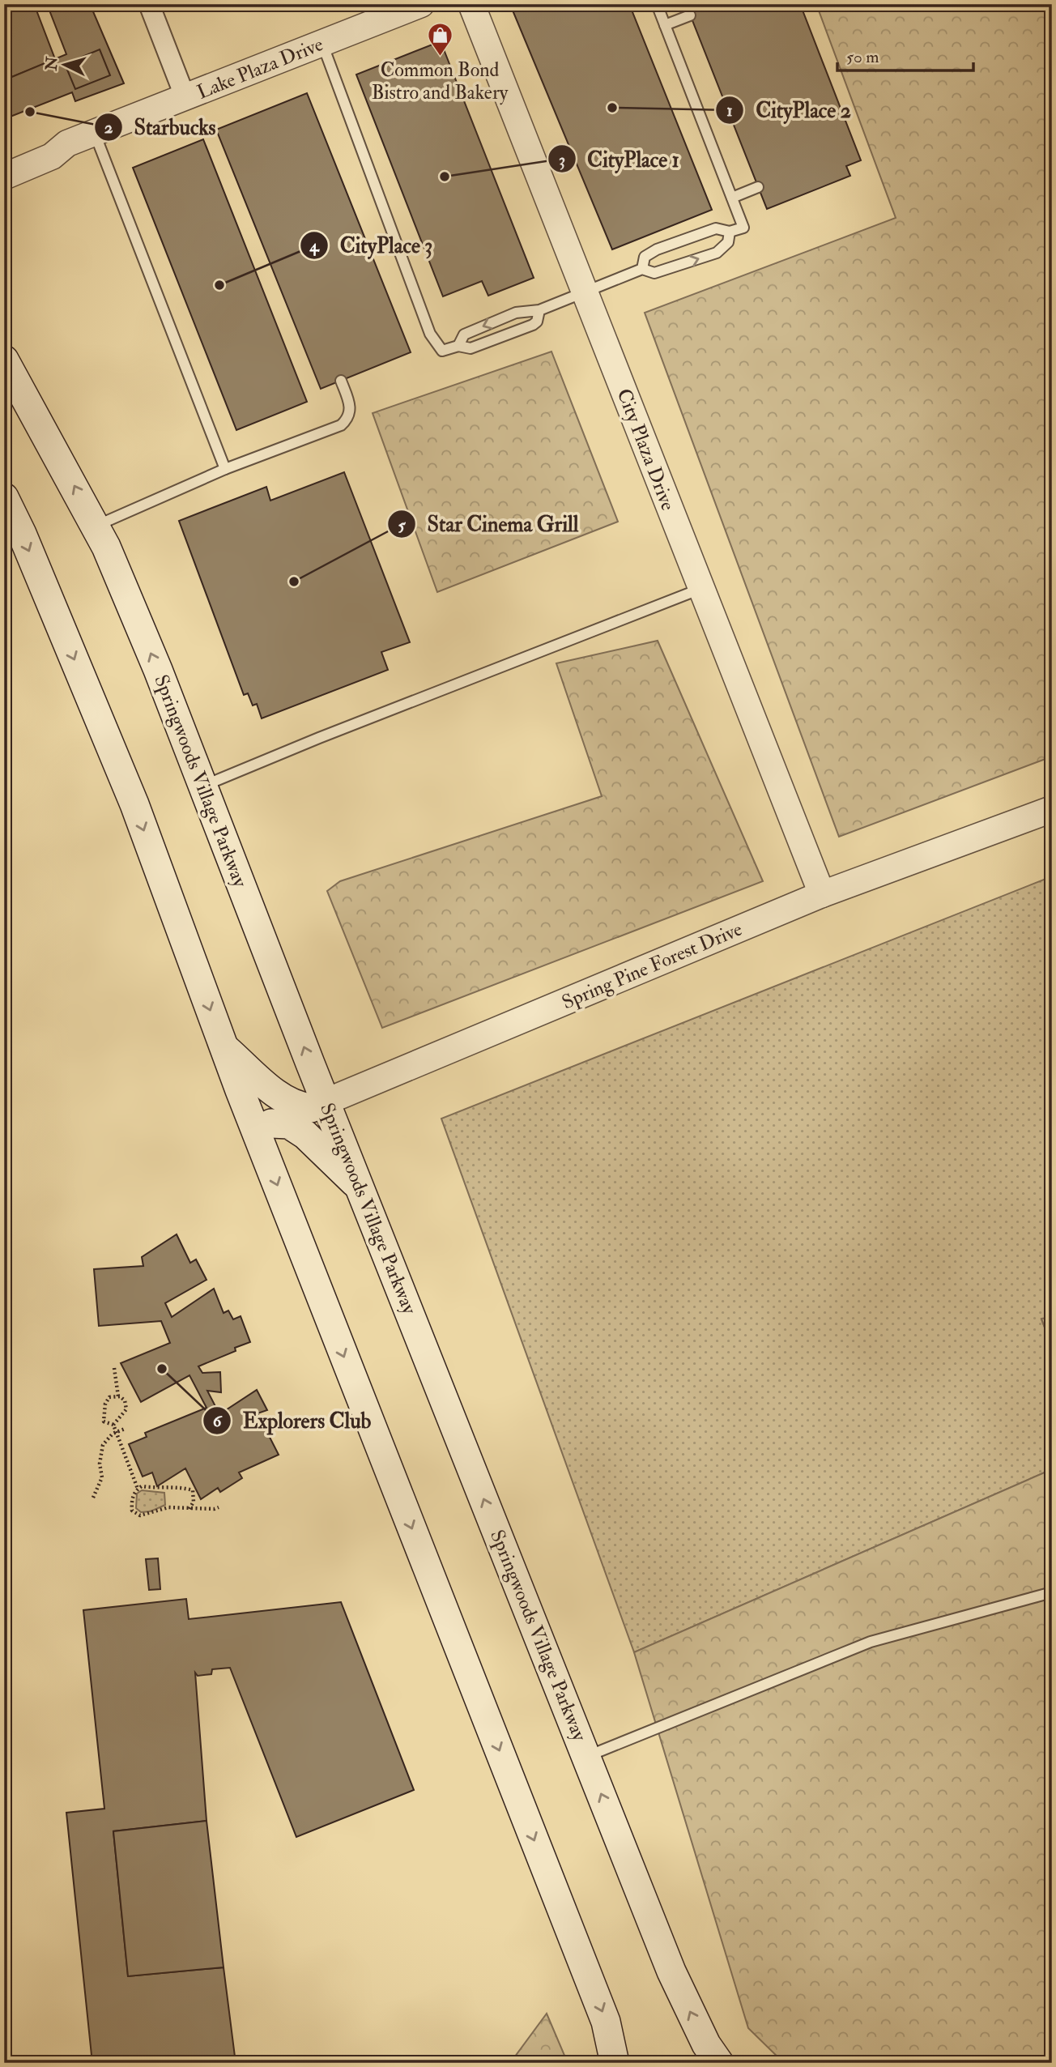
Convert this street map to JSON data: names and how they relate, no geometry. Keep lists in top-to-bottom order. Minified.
{"streets":{"main road":["Springwoods Village Parkway"],"street":["Lake Plaza Drive","City Plaza Drive","Spring Pine Forest Drive"]},"crossings":[["City Plaza Drive","Spring Pine Forest Drive"],["Springwoods Village Parkway","Spring Pine Forest Drive"]],"places":{"shop":["Common Bond Bistro and Bakery"],"other":["CityPlace 2","Starbucks","CityPlace 1","CityPlace 3","Star Cinema Grill","Explorers Club"]},"scale_bar":"50 m","north":"left"}
